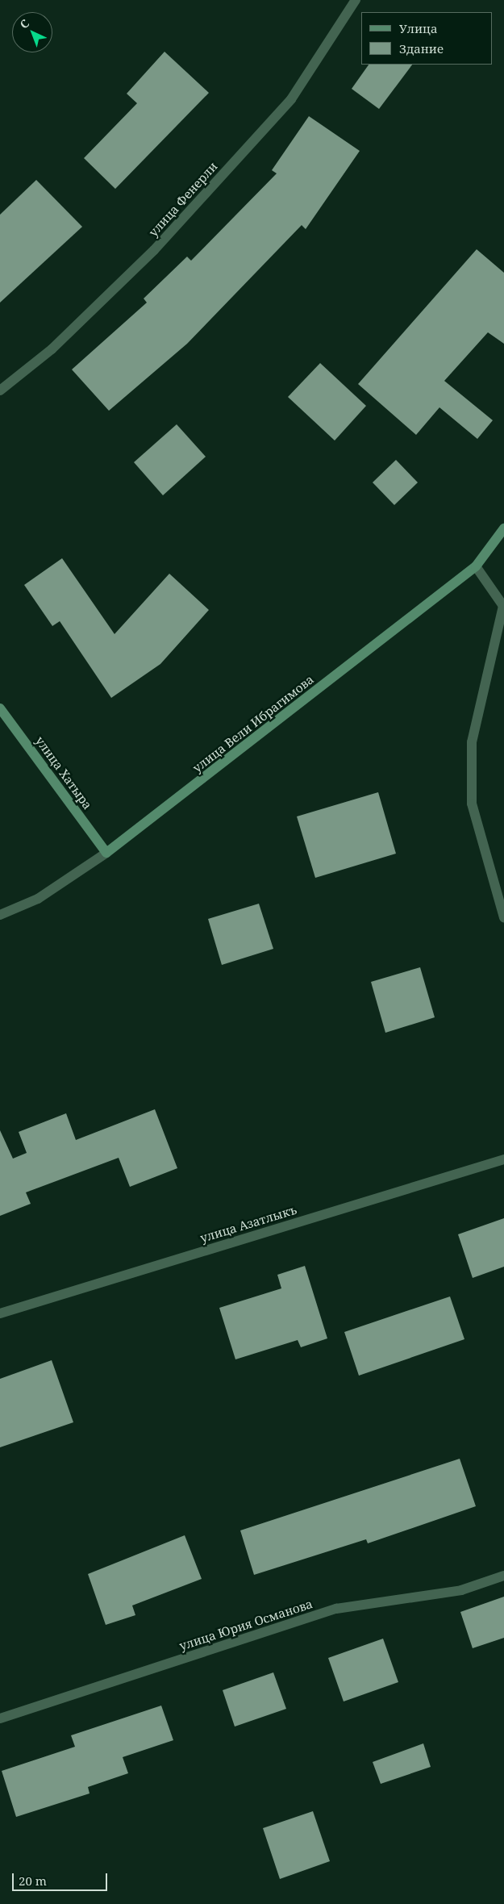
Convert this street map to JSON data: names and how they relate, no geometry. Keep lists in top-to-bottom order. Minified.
{"streets":{"street":["улица Фенерли","улица Вели Ибрагимова","улица Хатыра","улица Азатлыкъ","улица Юрия Османова"]},"crossings":[["улица Вели Ибрагимова","улица Хатыра"]],"legend":["Улица","Здание"],"scale_bar":"20 m","north":"top left"}
